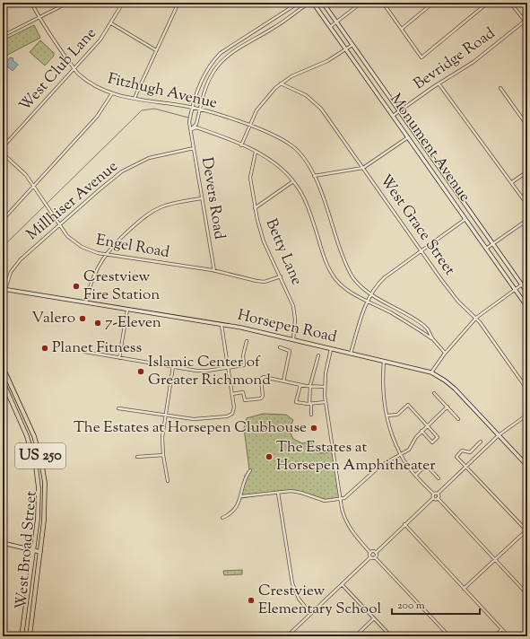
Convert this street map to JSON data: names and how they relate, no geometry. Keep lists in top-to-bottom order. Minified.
{"streets":{"main road":["US 250","West Broad Street"],"street":["Bevridge Road","West Club Lane","Fitzhugh Avenue","Monument Avenue","Devers Road","Millhiser Avenue","West Grace Street","Engel Road","Betty Lane","Horsepen Road"]},"crossings":[["Bevridge Road","Monument Avenue"],["West Club Lane","Fitzhugh Avenue"],["Fitzhugh Avenue","Devers Road"],["Fitzhugh Avenue","Betty Lane"],["Devers Road","Millhiser Avenue"],["Devers Road","Engel Road"],["Millhiser Avenue","Engel Road"],["Millhiser Avenue","Horsepen Road"],["Engel Road","Betty Lane"],["Betty Lane","Horsepen Road"]],"places":["Crestview Fire Station","Valero","7-Eleven","Planet Fitness","Islamic Center of Greater Richmond","The Estates at Horsepen Clubhouse","The Estates at Horsepen Amphitheater","Crestview Elementary School"],"scale_bar":"200 m"}
